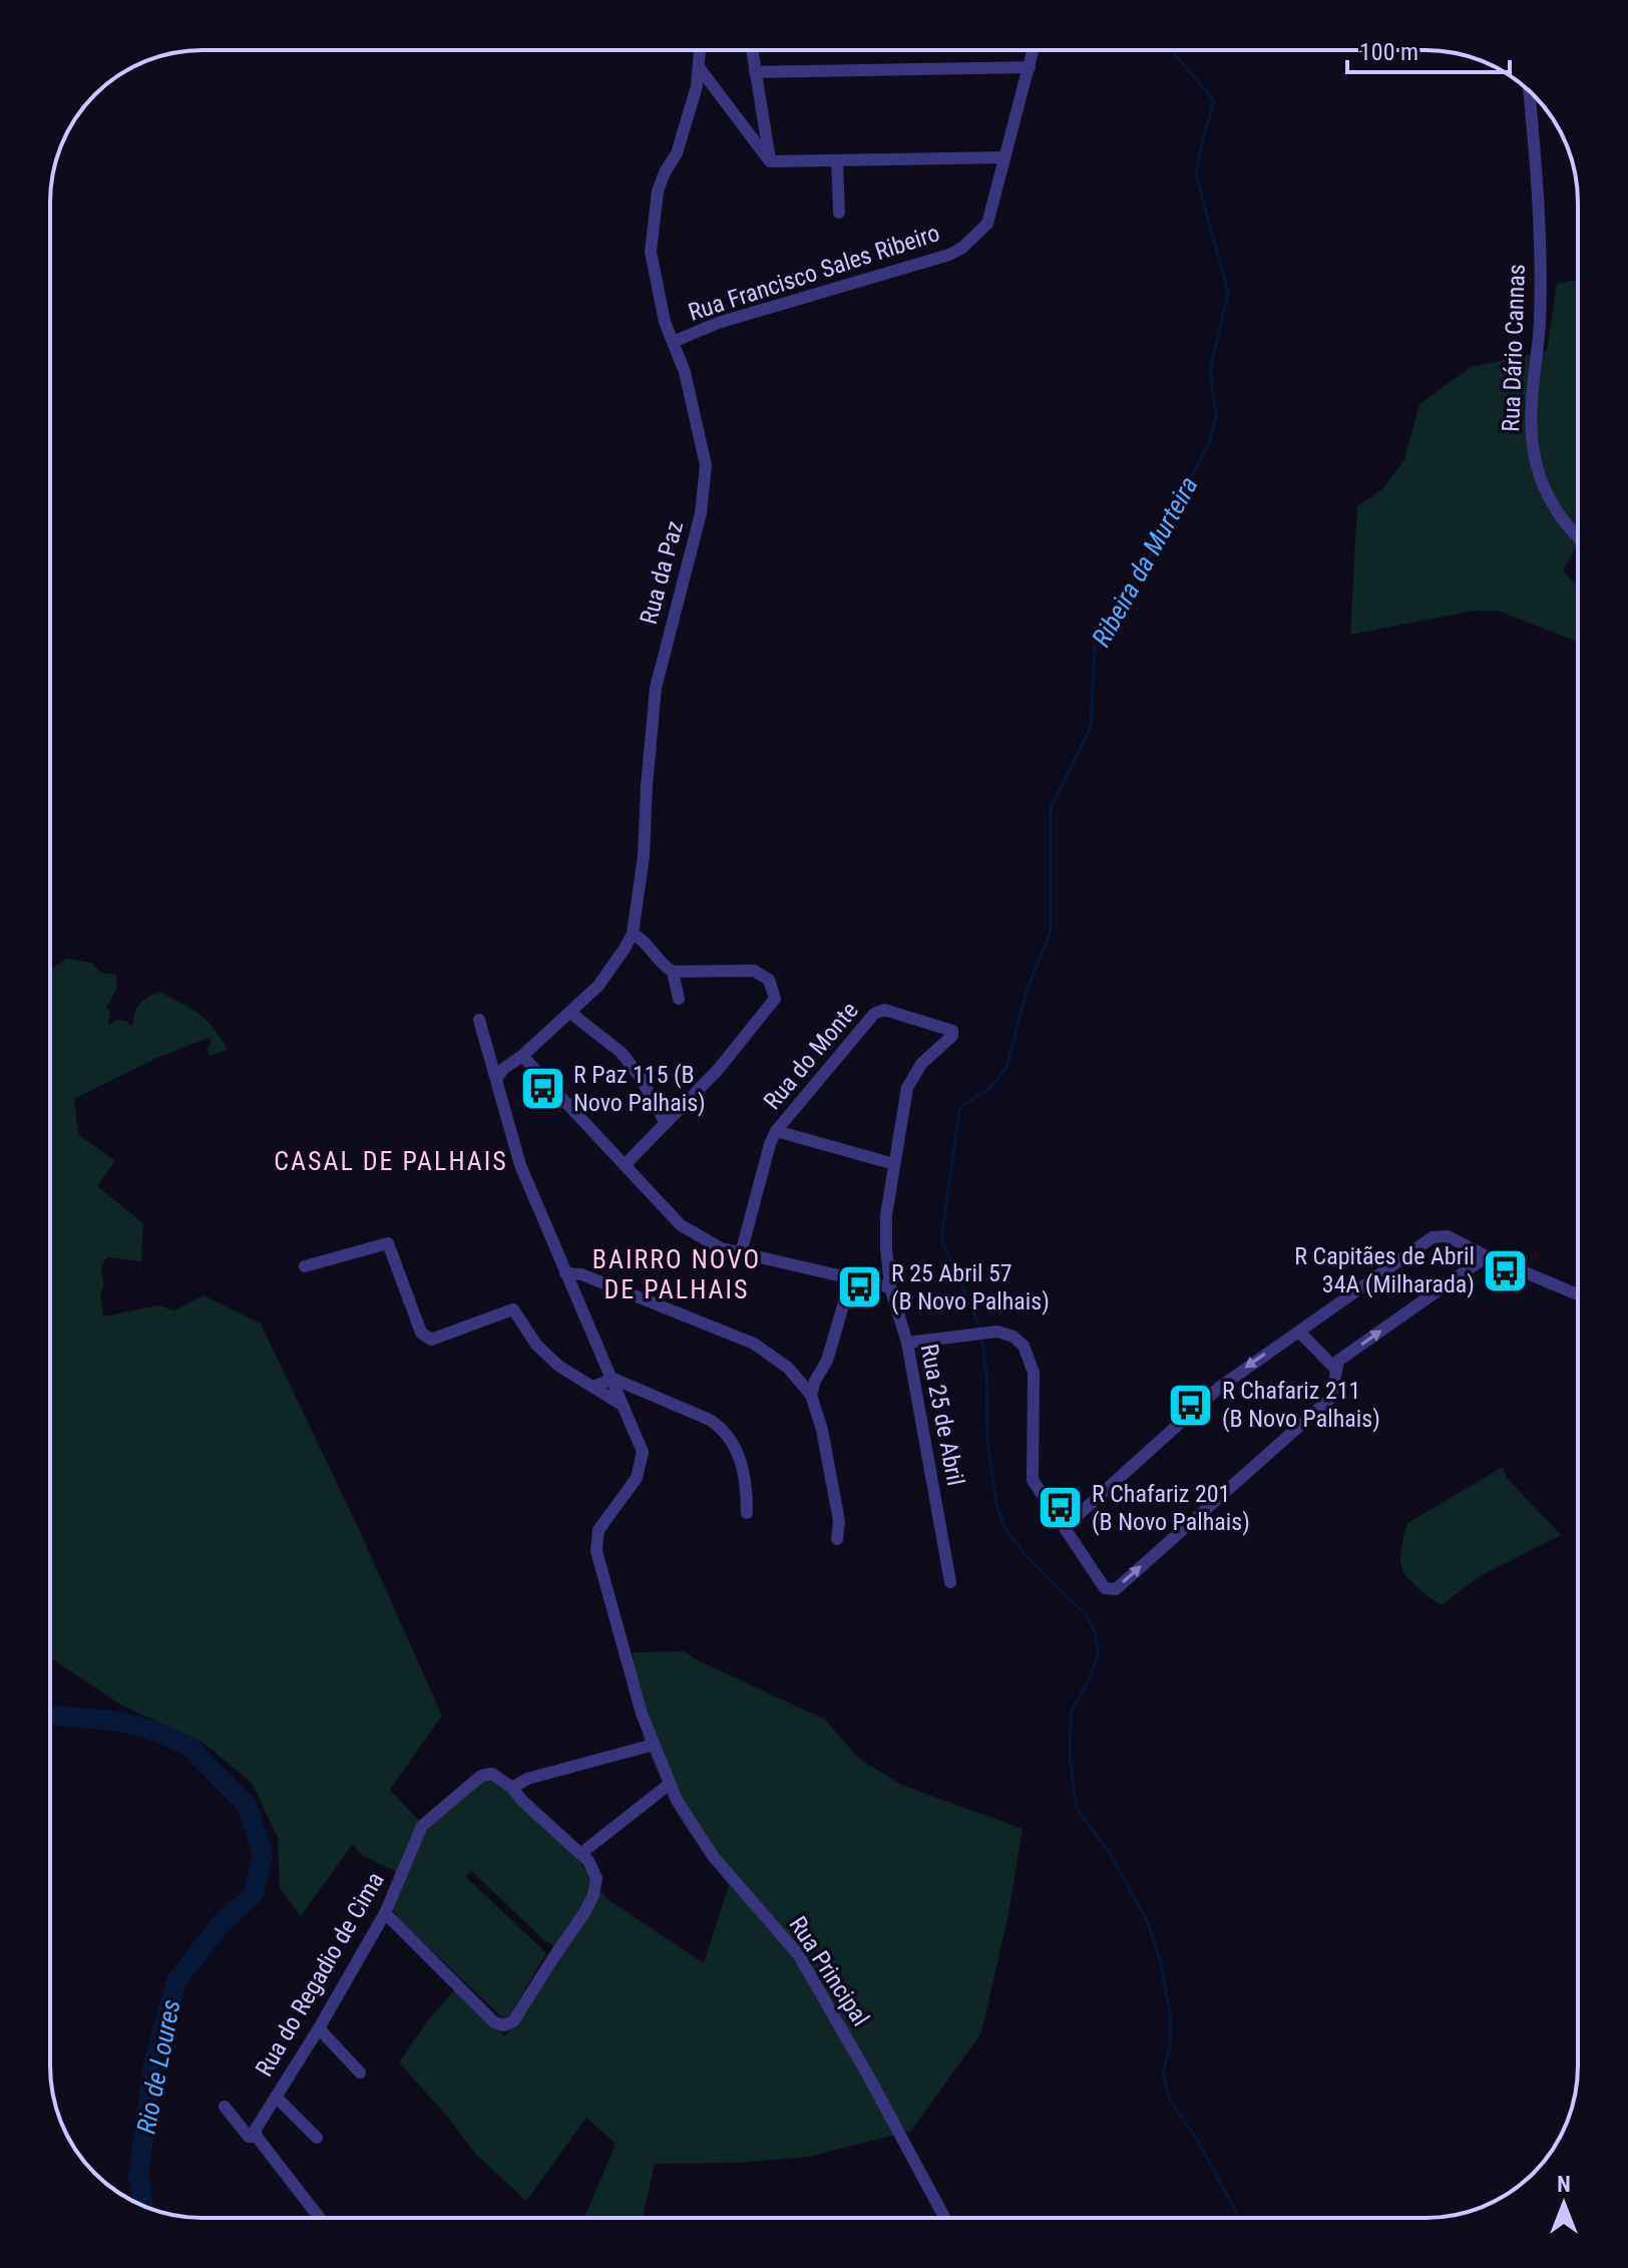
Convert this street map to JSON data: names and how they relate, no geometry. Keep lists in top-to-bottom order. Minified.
{"streets":{"street":["Rua Francisco Sales Ribeiro","Rua Dário Cannas","Rua da Paz","Rua do Monte","Rua 25 de Abril","Rua Principal","Rua do Regadio de Cima"]},"crossings":[["Rua Francisco Sales Ribeiro","Rua da Paz"],["Rua da Paz","Rua Principal"],["Rua do Monte","Rua 25 de Abril"]],"districts":["CASAL DE PALHAIS","BAIRRO NOVO DE PALHAIS"],"water":["Ribeira da Murteira","Rio de Loures"],"places":{"bus stop":["R Paz 115 (B Novo Palhais)","R Capitães de Abril 34A (Milharada)","R 25 Abril 57 (B Novo Palhais)","R Chafariz 211 (B Novo Palhais)","R Chafariz 201 (B Novo Palhais)"]},"scale_bar":"100 m","north":"top"}
